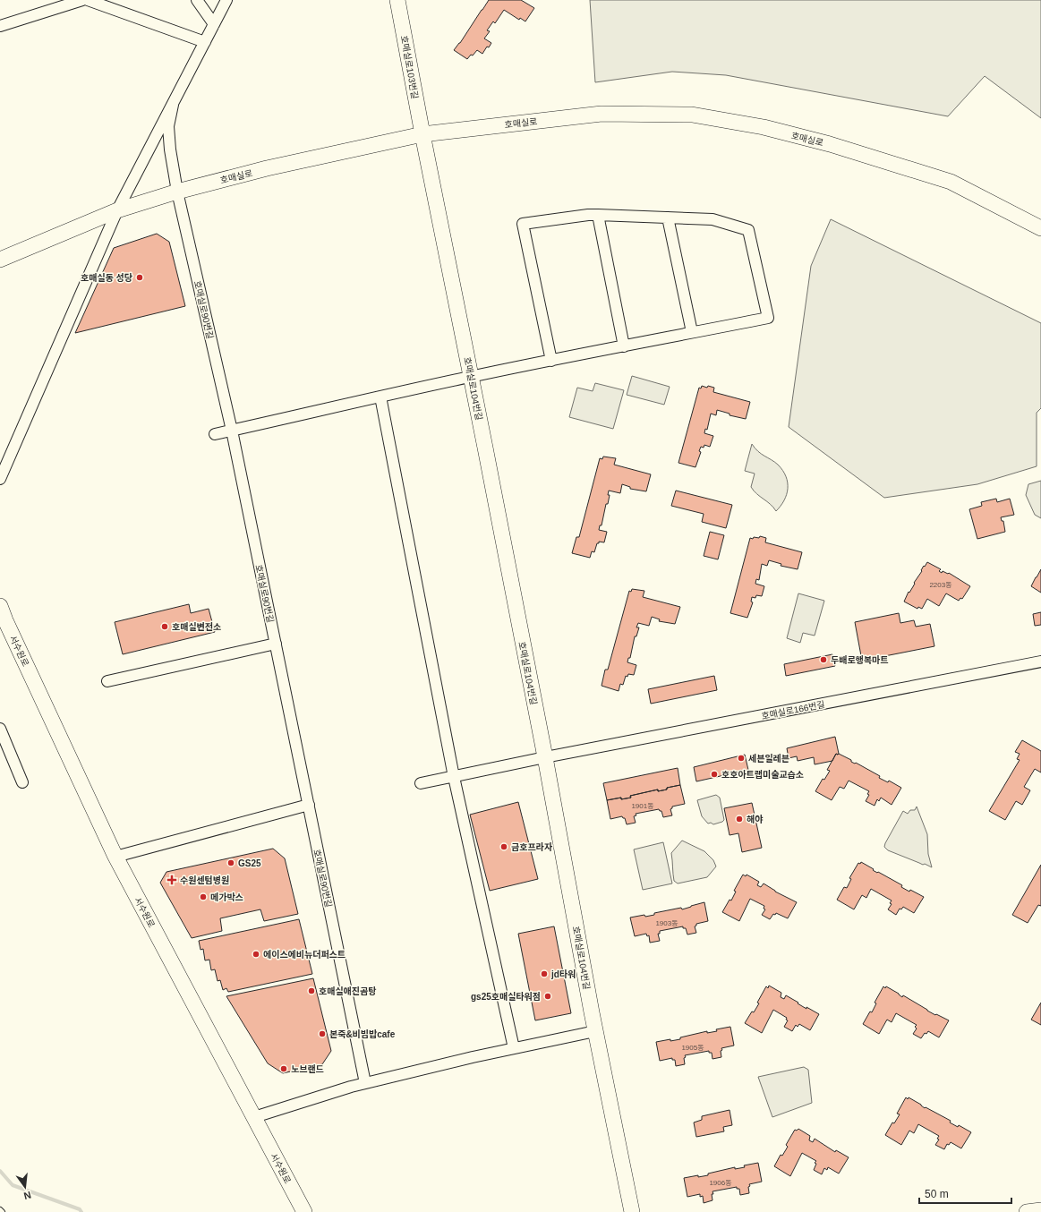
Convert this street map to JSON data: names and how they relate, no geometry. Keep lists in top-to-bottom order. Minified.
{"streets":{"street":["호매실로103번길","호매실로","호매실로90번길","호매실로104번길","서수원로","호매실로166번길"]},"crossings":[["호매실로103번길","호매실로"],["호매실로103번길","호매실로104번길"],["호매실로","호매실로90번길"],["호매실로","호매실로104번길"],["호매실로104번길","호매실로166번길"]],"places":{"other":["호매실동 성당","호매실변전소","두배로행복마트","세븐일레븐","호호아트랩미술교습소","해야","금호프라자","GS25","메가박스","에이스에비뉴더퍼스트","jd타워","호매실애진곰탕","gs25호매실타워점","본죽&비빔밥cafe","노브랜드"],"health":["수원센텀병원"]},"house_numbers":["2203동","1901동","1903동","1905동","1906동"],"scale_bar":"50 m","north":"bottom"}
